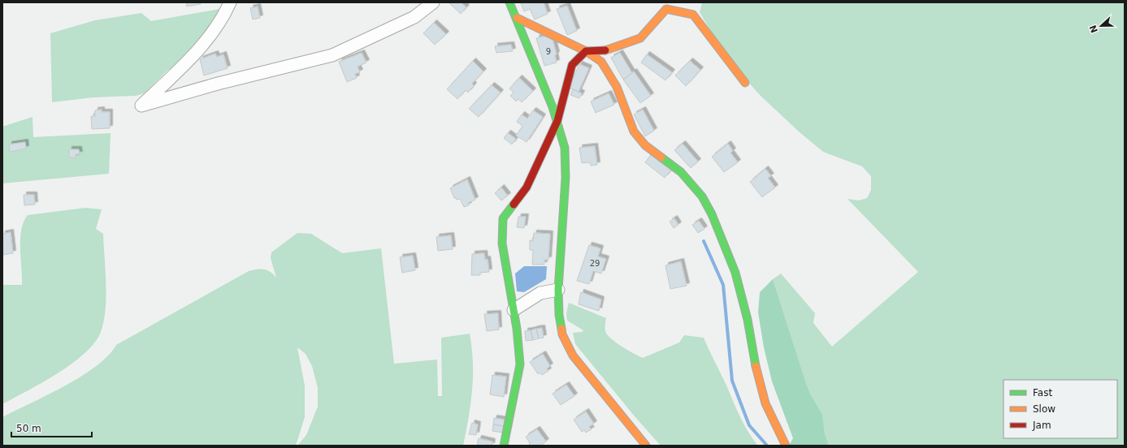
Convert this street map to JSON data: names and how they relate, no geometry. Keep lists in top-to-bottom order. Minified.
{"house_numbers":["9","29"],"legend":["Fast","Slow","Jam"],"scale_bar":"50 m","north":"left"}
